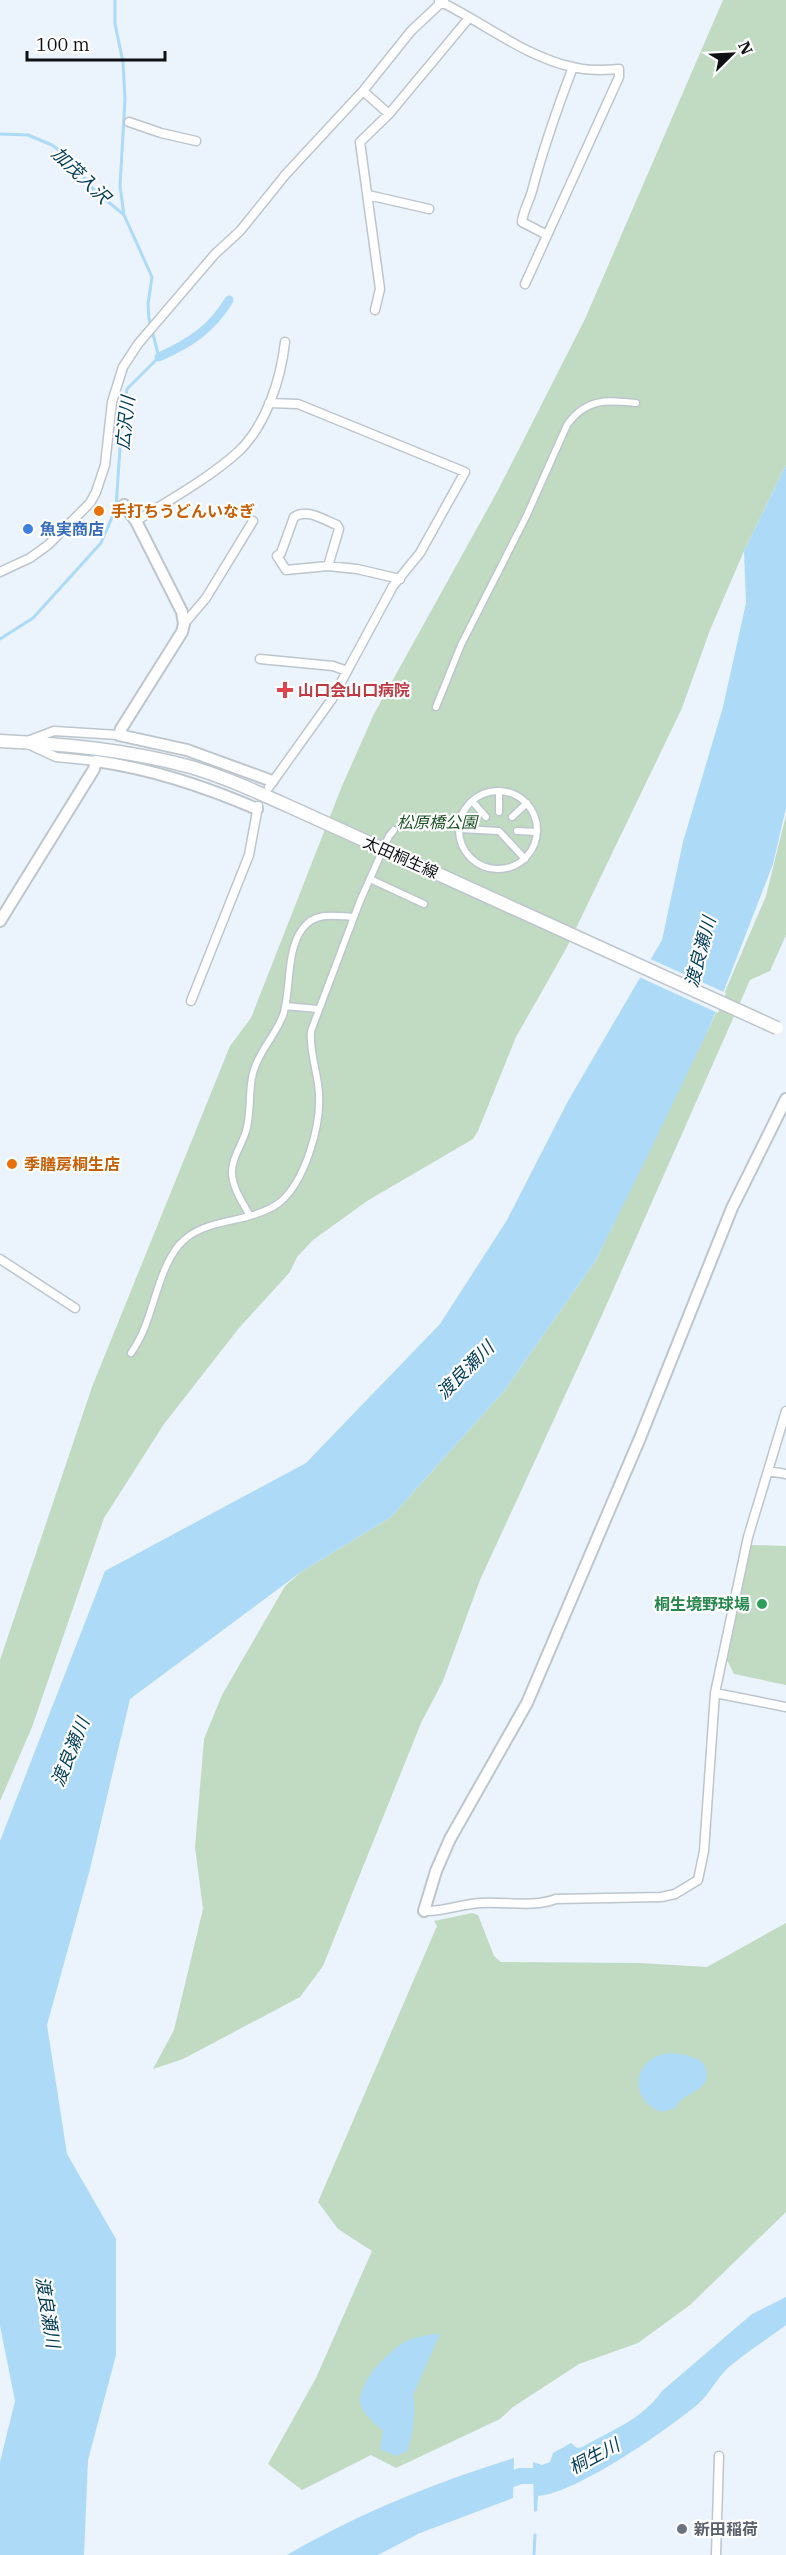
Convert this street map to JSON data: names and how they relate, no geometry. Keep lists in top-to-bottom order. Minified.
{"streets":{"main road":["太田桐生線"]},"water":["加茂入沢","広沢川","渡良瀬川","桐生川"],"parks":["松原橋公園"],"places":{"other":["手打ちうどんいなぎ","魚実商店","季膳房桐生店","桐生境野球場","新田稲荷"],"health":["山口会山口病院"]},"scale_bar":"100 m","north":"top right"}
